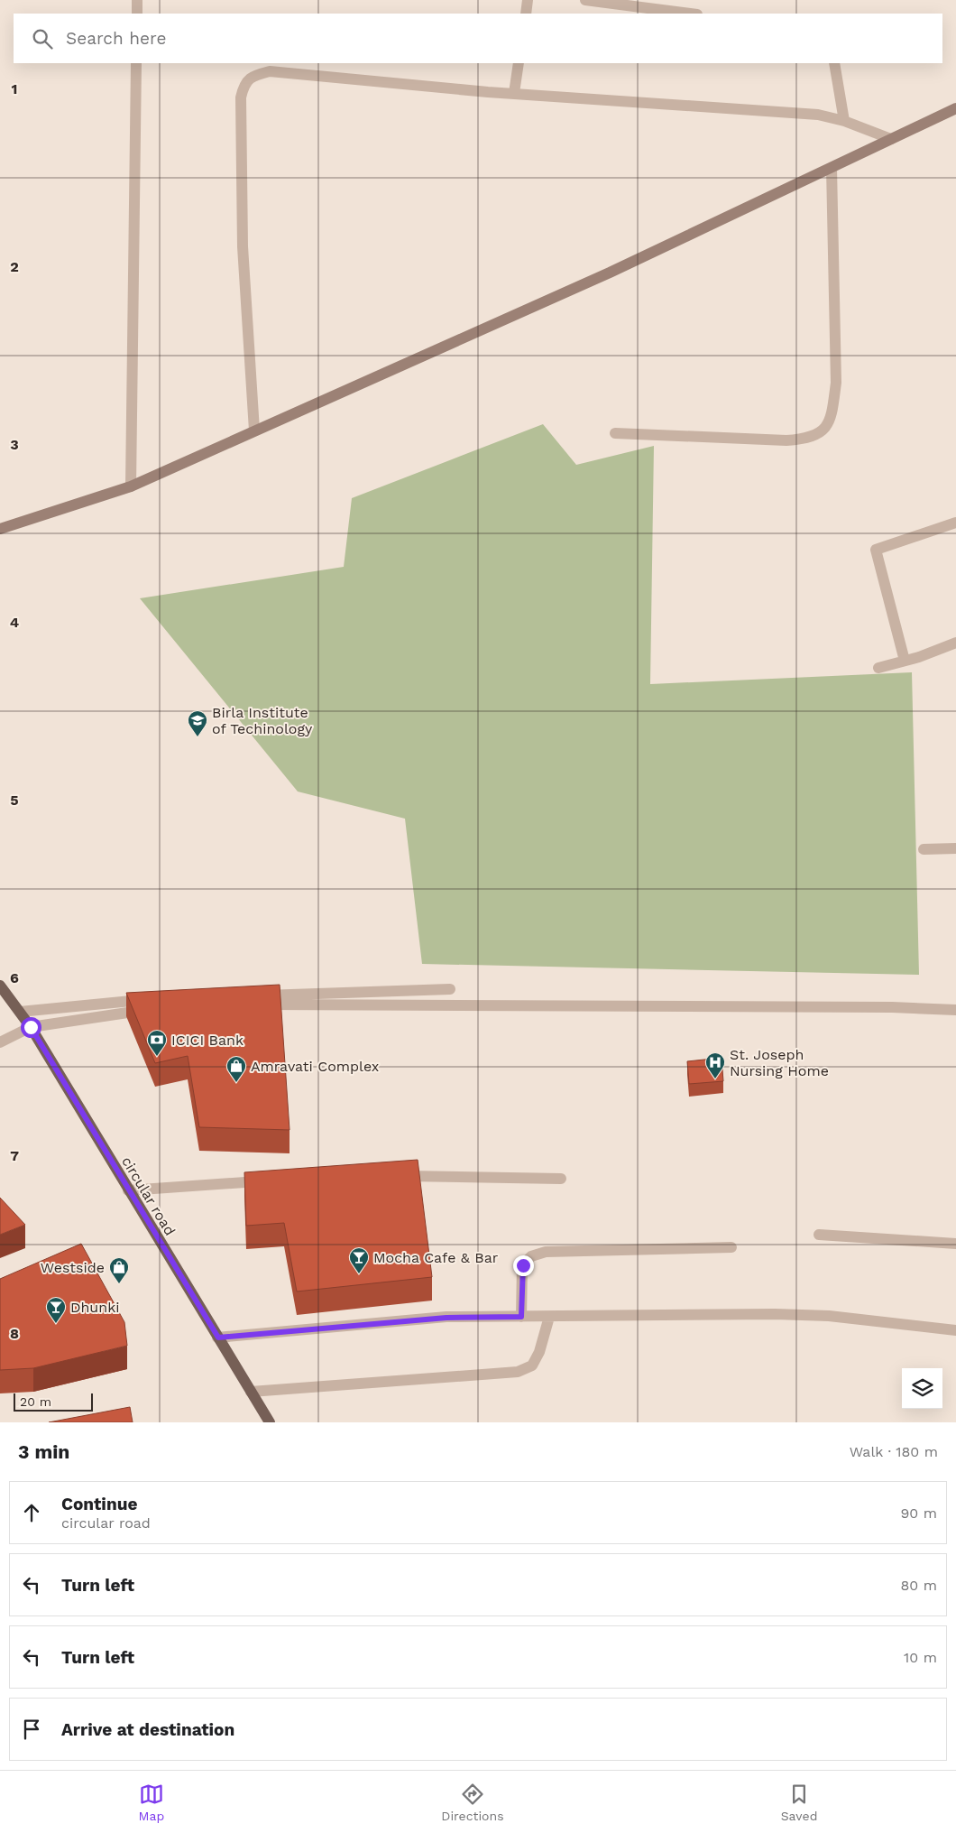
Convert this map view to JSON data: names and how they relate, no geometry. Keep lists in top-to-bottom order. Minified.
{"streets":{"main road":["circular road"]},"places":{"school or university":["Birla Institute of Techinology"],"bank":["ICICI Bank"],"hospital":["St. Joseph Nursing Home"],"shop":["Amravati Complex","Westside"],"bar":["Mocha Cafe & Bar","Dhunki"]},"scale_bar":"20 m","page":{"search":"Search here","scale":"20 m","heading":["3 min","Walk · 180 m"],"list":[["Continue","circular road","90 m"],["Turn left","80 m"],["Turn left","10 m"],"Arrive at destination"],"nav":["Map","Directions","Saved"]},"grid":{"rows":["1","2","3","4","5","6","7","8"]}}
